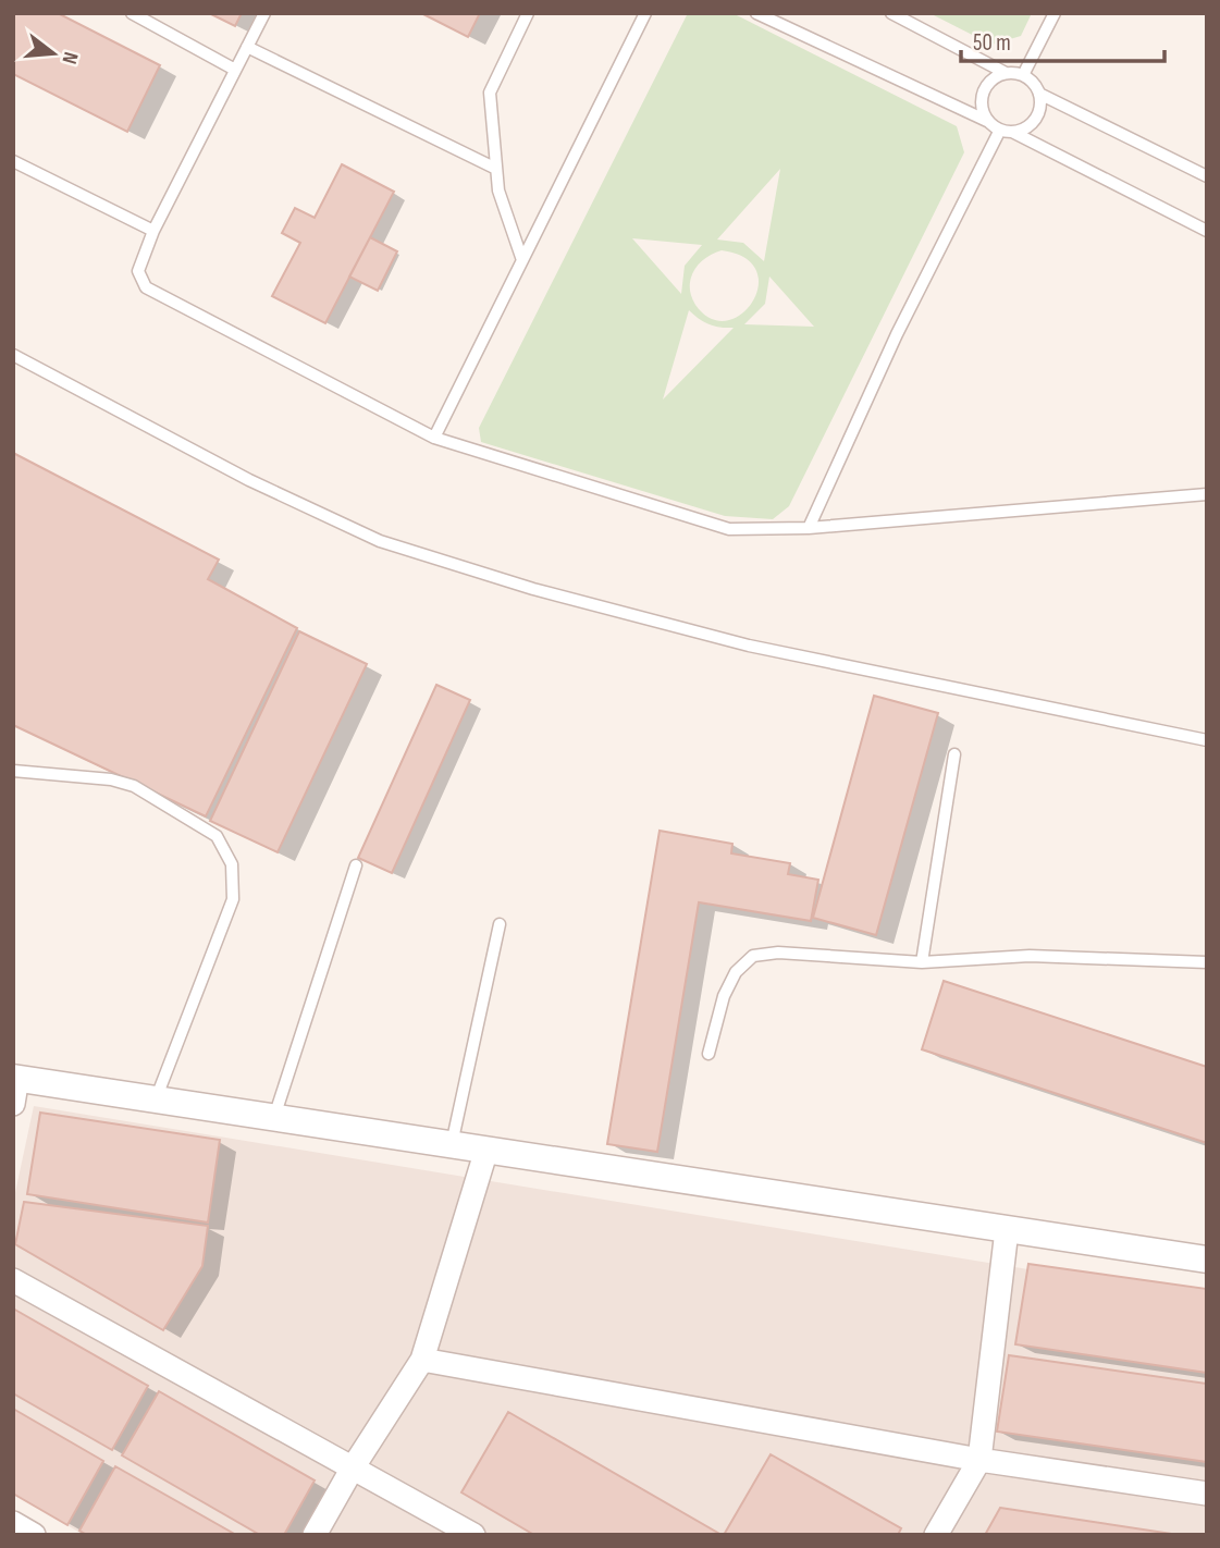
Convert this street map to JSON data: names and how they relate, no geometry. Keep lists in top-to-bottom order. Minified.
{"scale_bar":"50 m","north":"right"}
